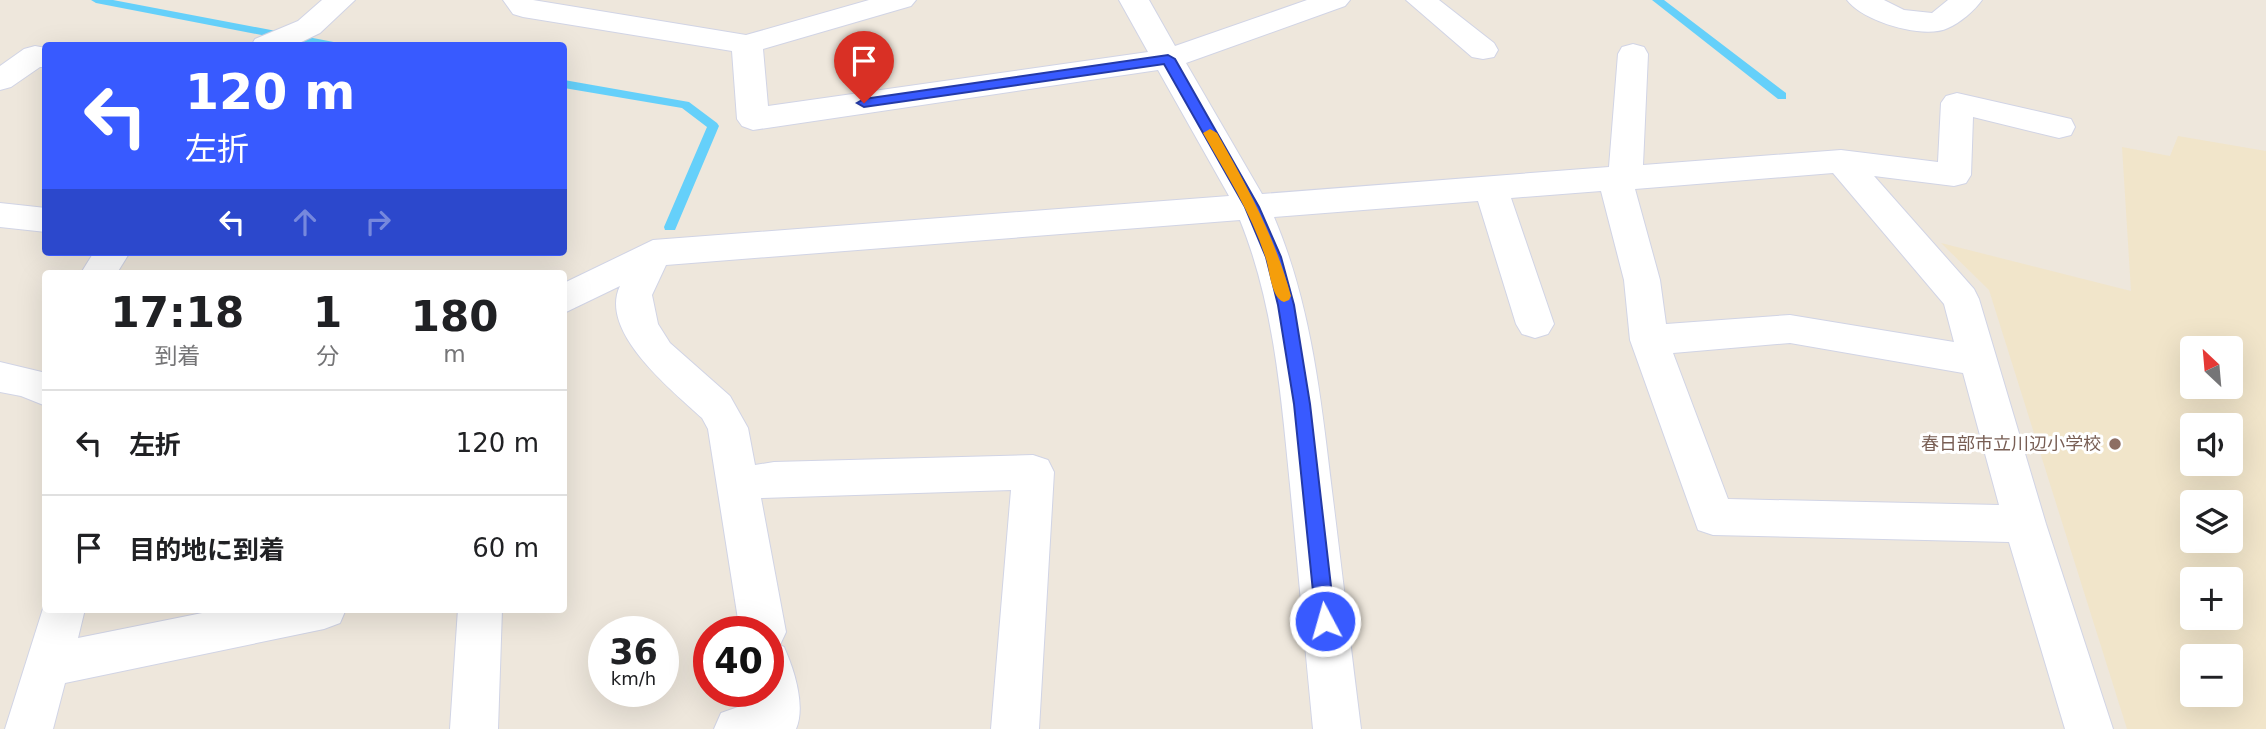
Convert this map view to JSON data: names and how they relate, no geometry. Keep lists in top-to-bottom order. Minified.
{"places":["春日部市立川辺小学校"],"north":"top left","page":{"turn":["120 m","左折"],"eta":["17:18","到着","1","分","180","m"],"map_buttons":["+","−"],"list":[{"name":"左折","value":"120 m"},{"name":"目的地に到着","value":"60 m"}],"speed":"36 km/h","limit":"40"}}
